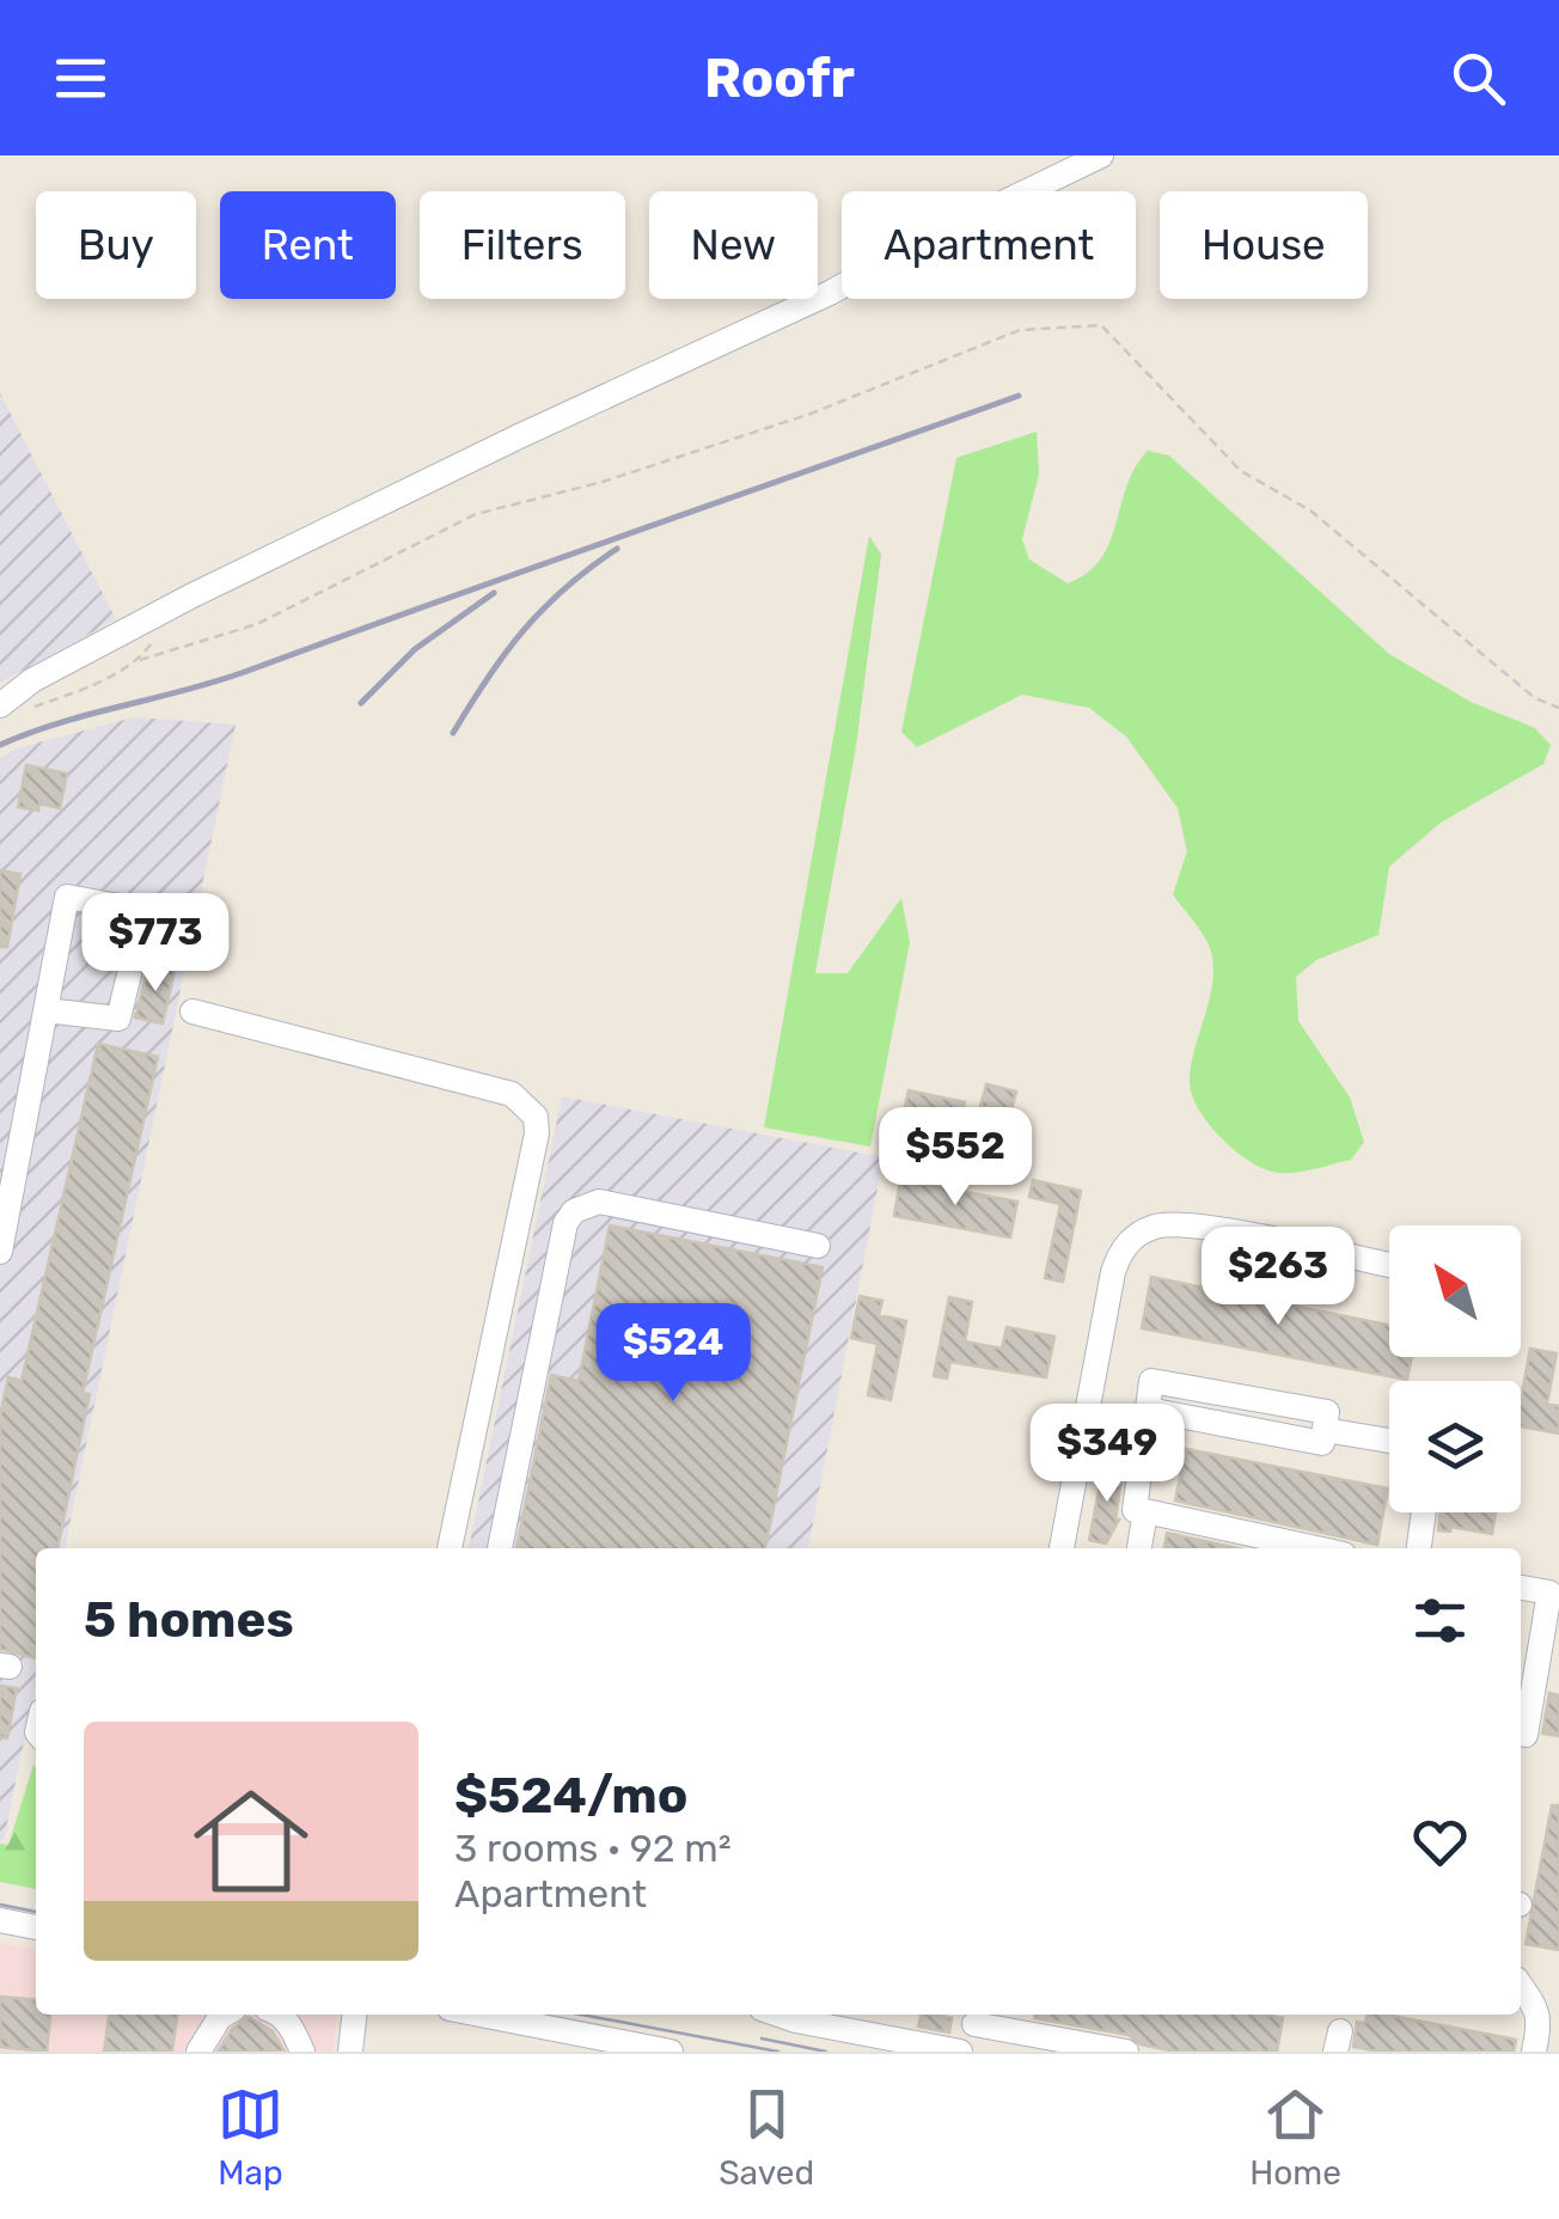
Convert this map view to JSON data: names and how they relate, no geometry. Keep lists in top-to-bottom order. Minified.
{"north":"top left","page":{"header":"Roofr","chip":["Buy","Rent","Filters","New","Apartment","House"],"price":["$773","$552","$263","$524","$349"],"heading":"5 homes","list":[{"name":"$524/mo","note":"3 rooms · 92 m² · Apartment"}],"tabs":["Map","Saved","Home"]}}
